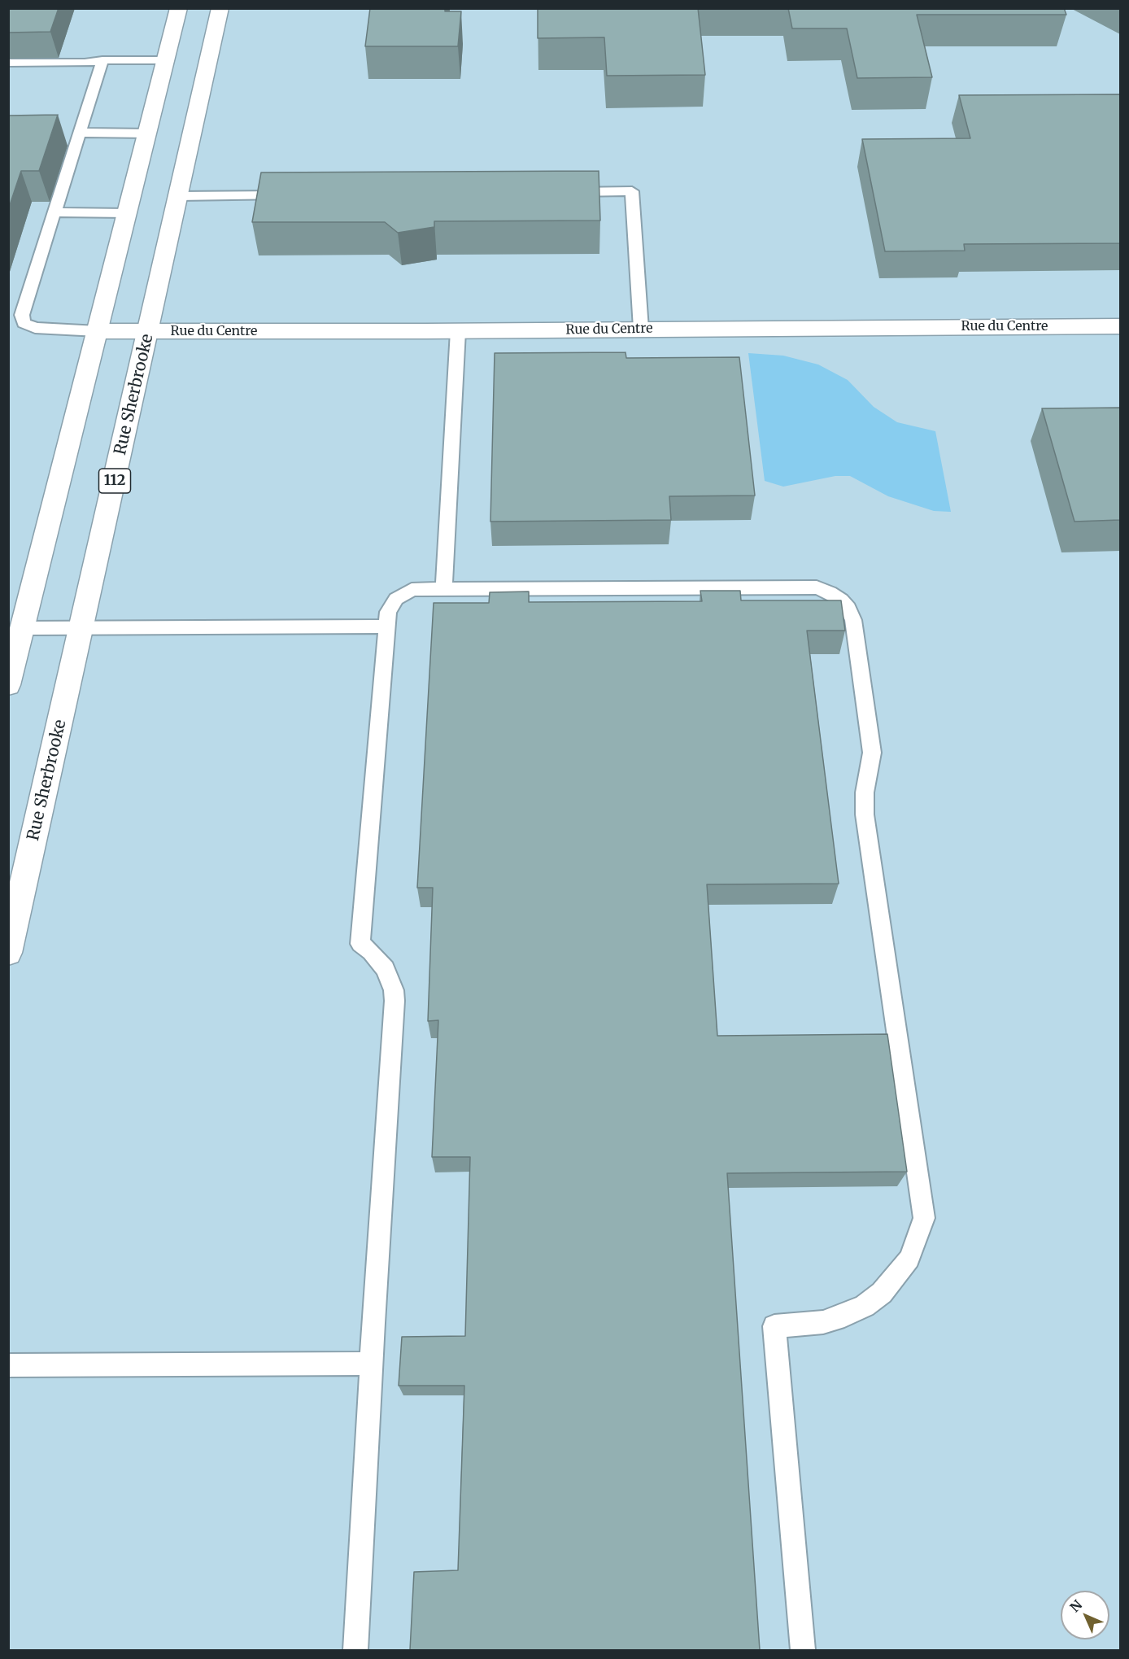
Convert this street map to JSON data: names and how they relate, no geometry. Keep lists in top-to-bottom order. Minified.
{"streets":{"main road":["Rue du Centre","Rue Sherbrooke","112"]},"crossings":[["Rue du Centre","Rue Sherbrooke"]],"north":"top left"}
